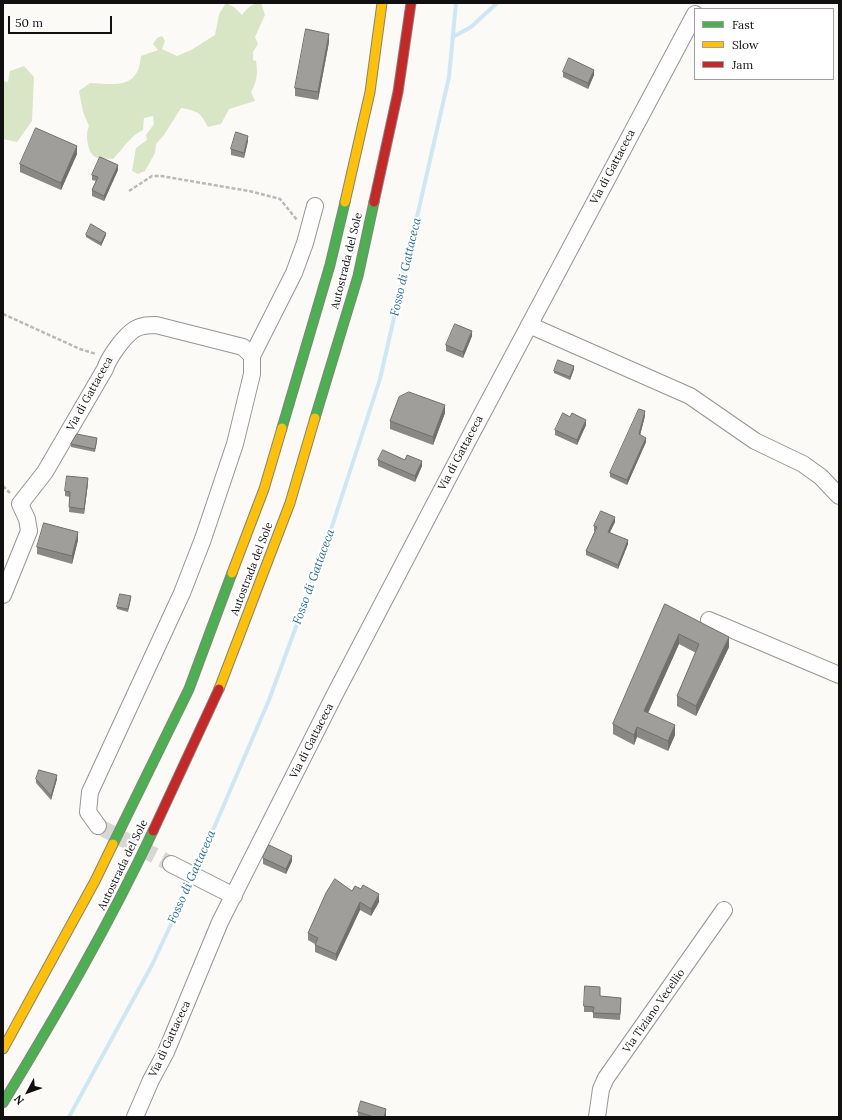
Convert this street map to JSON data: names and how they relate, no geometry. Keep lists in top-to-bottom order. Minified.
{"streets":{"highway":["Autostrada del Sole"],"street":["Via di Gattaceca","Via Tiziano Vecellio"]},"water":["Fosso di Gattaceca"],"legend":["Fast","Slow","Jam"],"scale_bar":"50 m","north":"bottom left"}
